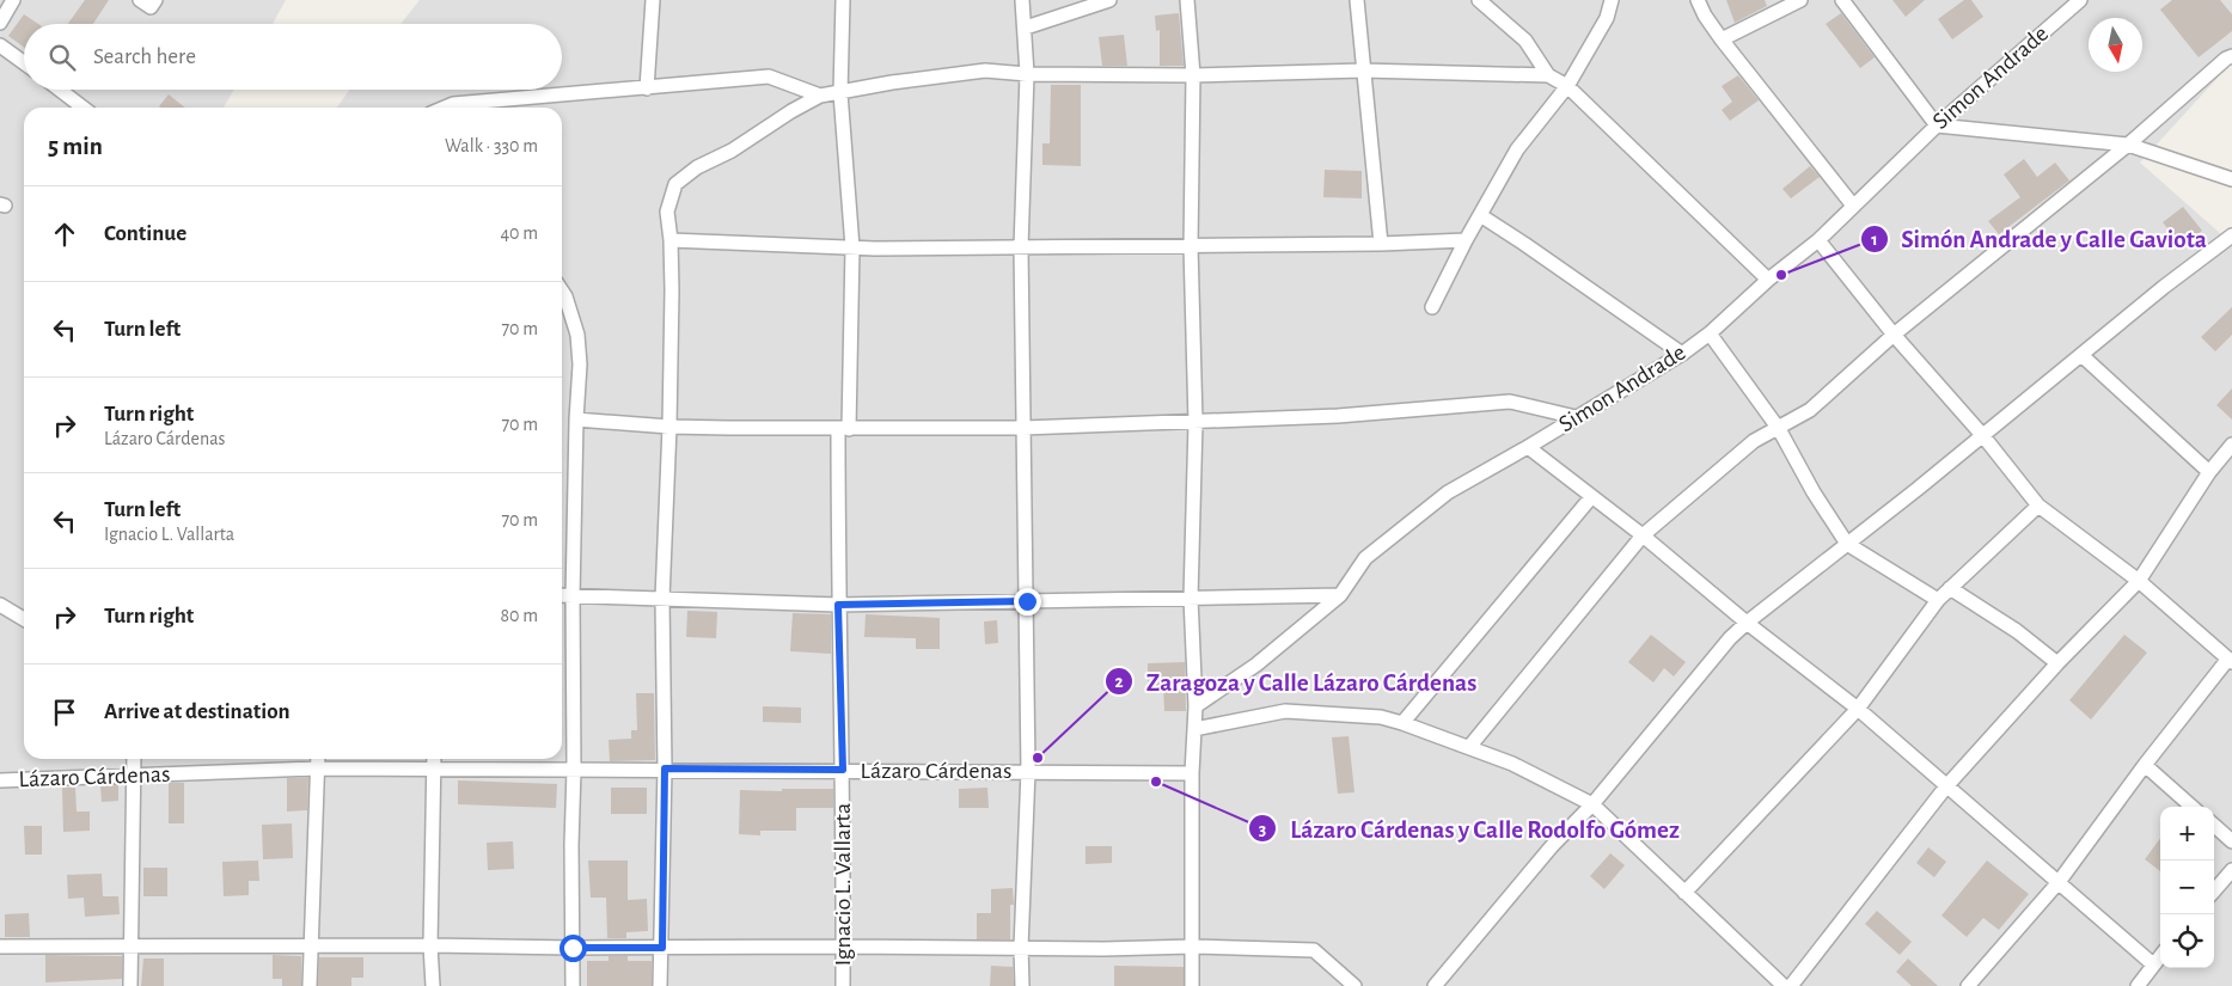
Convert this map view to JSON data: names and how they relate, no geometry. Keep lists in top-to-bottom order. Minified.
{"streets":{"street":["Simon Andrade","Lázaro Cárdenas","Ignacio L. Vallarta"]},"crossings":[["Lázaro Cárdenas","Ignacio L. Vallarta"]],"places":["Simón Andrade y Calle Gaviota","Zaragoza y Calle Lázaro Cárdenas","Lázaro Cárdenas y Calle Rodolfo Gómez"],"north":"bottom","page":{"search":"Search here","heading":["5 min","Walk · 330 m"],"list":[["Continue","40 m"],["Turn left","70 m"],["Turn right","Lázaro Cárdenas","70 m"],["Turn left","Ignacio L. Vallarta","70 m"],["Turn right","80 m"],"Arrive at destination"],"map_buttons":["+","−"]}}
